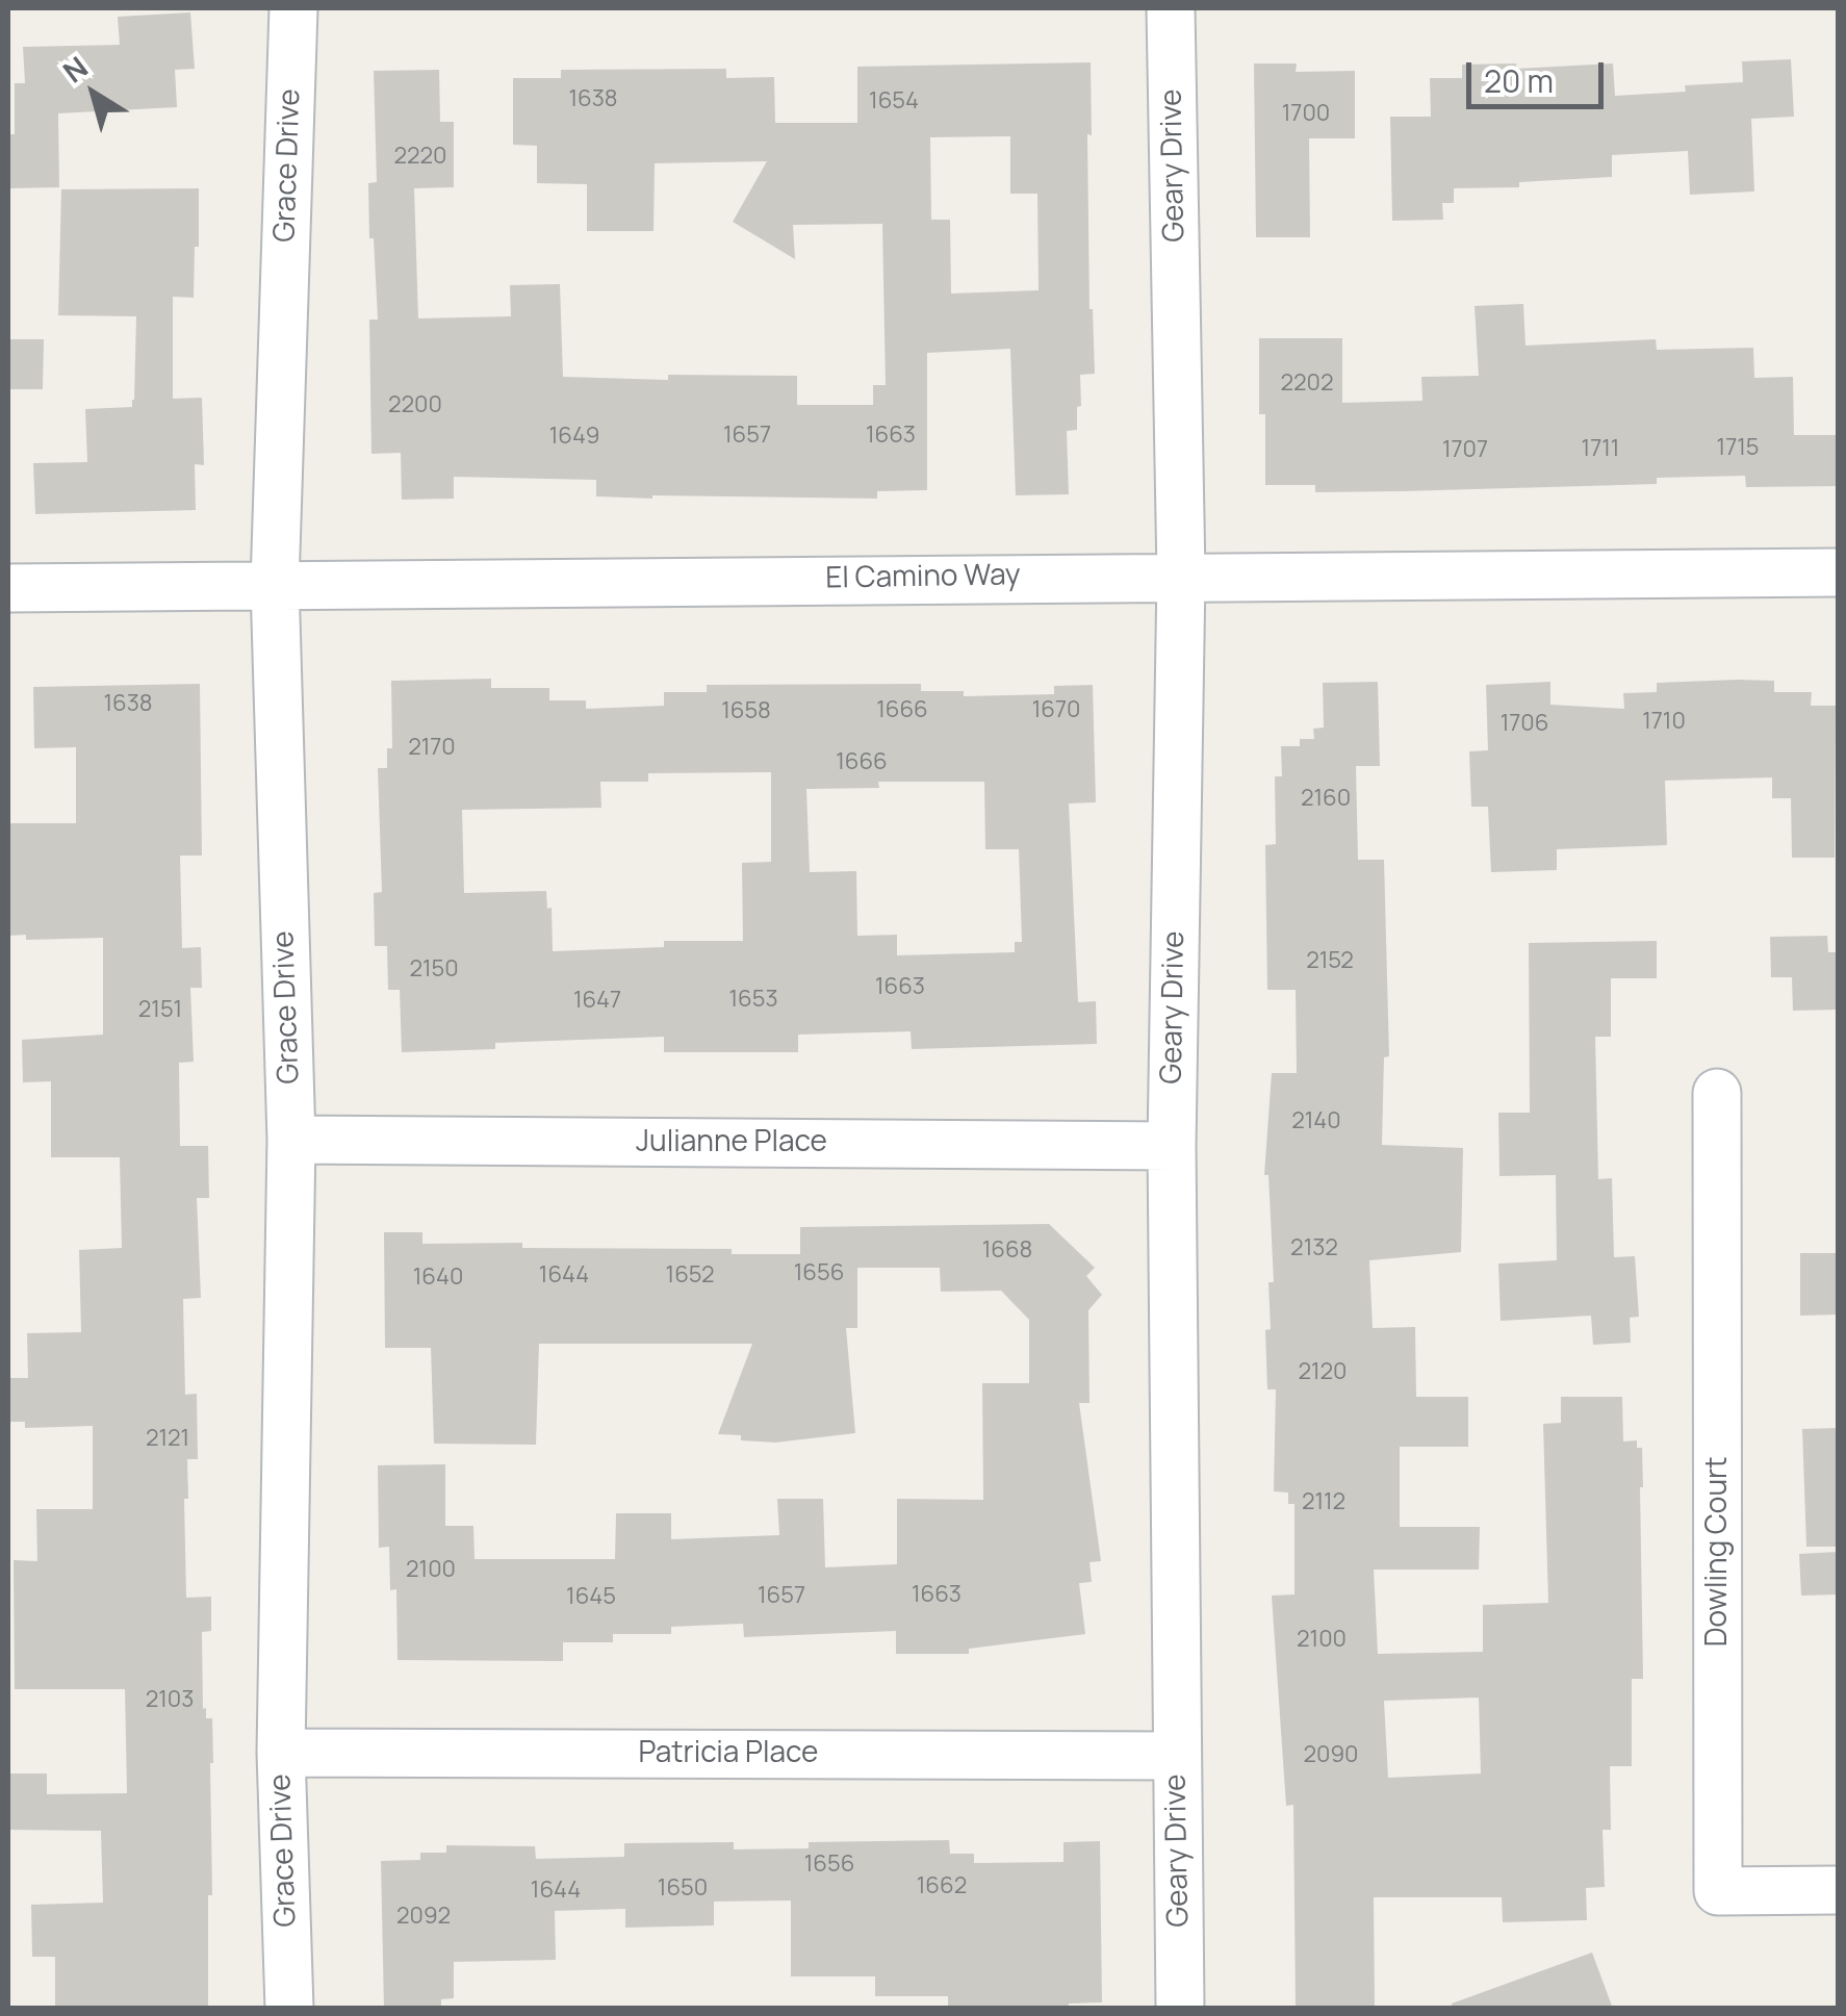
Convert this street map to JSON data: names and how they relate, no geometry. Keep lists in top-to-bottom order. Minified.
{"streets":{"street":["Grace Drive","Geary Drive","El Camino Way","Julianne Place","Dowling Court","Patricia Place"]},"crossings":[["Grace Drive","El Camino Way"],["Grace Drive","Julianne Place"],["Grace Drive","Patricia Place"],["Geary Drive","El Camino Way"],["Geary Drive","Julianne Place"],["Geary Drive","Patricia Place"]],"house_numbers":["1638","1654","1700","2220","2202","2200","1657","1663","1649","1715","1711","1707","1638","1666","1670","1658","1710","1706","2170","1666","2160","2152","2150","1663","1653","1647","2151","2140","2132","1668","1656","1644","1652","1640","2120","2121","2112","2100","1663","1657","1645","2100","2103","2090","1656","1662","1650","1644","2092"],"scale_bar":"20 m","north":"top left"}
